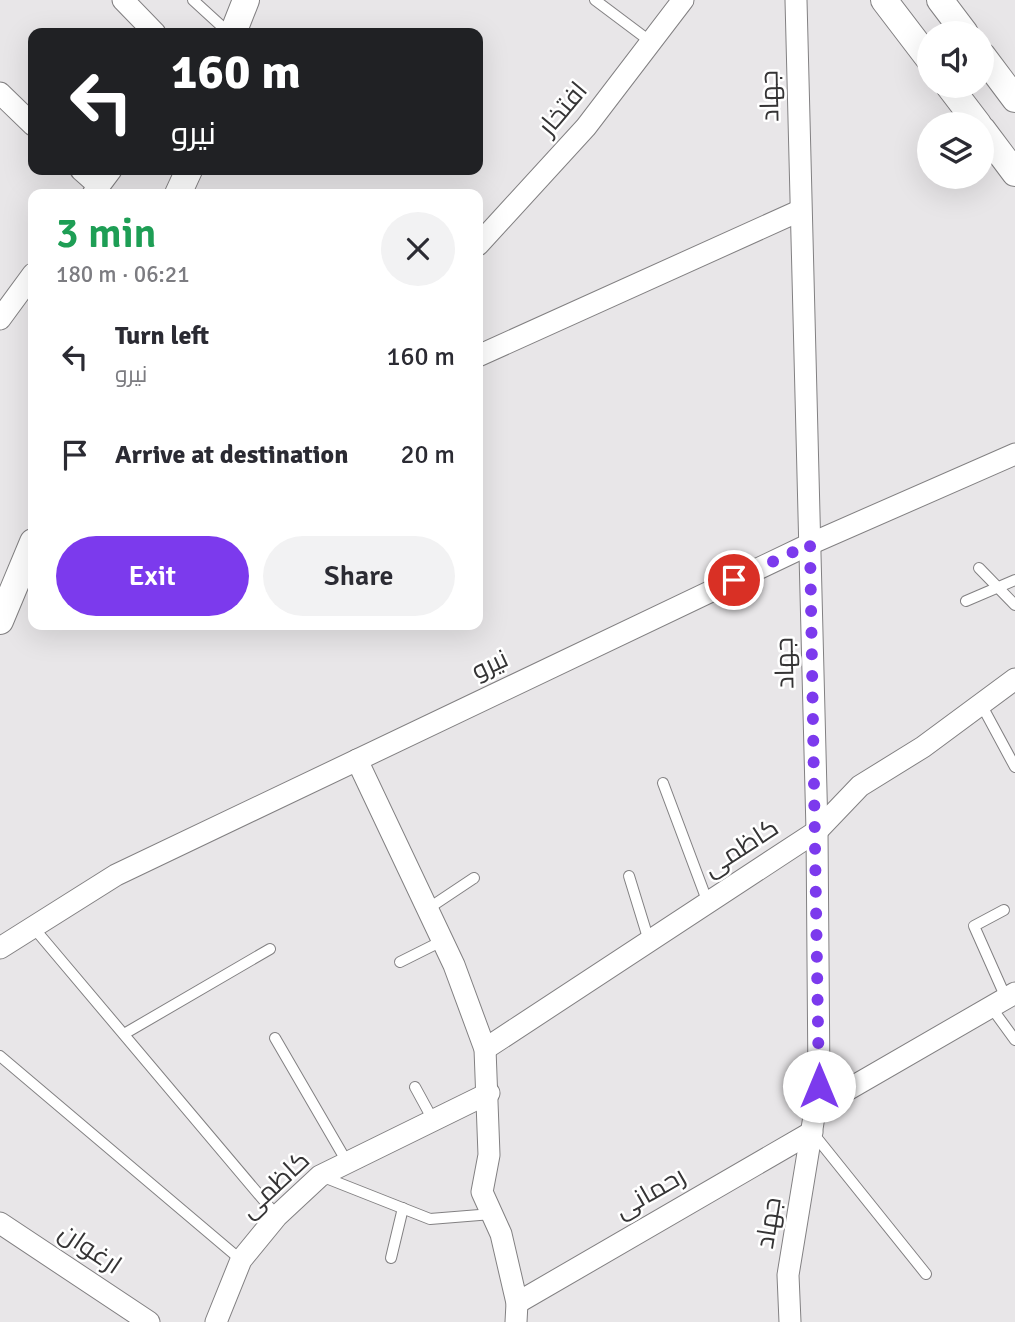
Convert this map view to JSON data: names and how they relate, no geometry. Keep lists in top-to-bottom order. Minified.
{"streets":{"street":["جهاد","افتخار","نیرو","کاظمی","رحمانی","ارغوان"]},"crossings":[["جهاد","نیرو"],["جهاد","کاظمی"],["جهاد","رحمانی"]],"page":{"turn":["160 m","نیرو"],"heading":["3 min","180 m · 06:21"],"list":[{"name":"Turn left","note":"نیرو","value":"160 m"},{"name":"Arrive at destination","value":"20 m"}],"buttons":["Exit","Share"]}}
